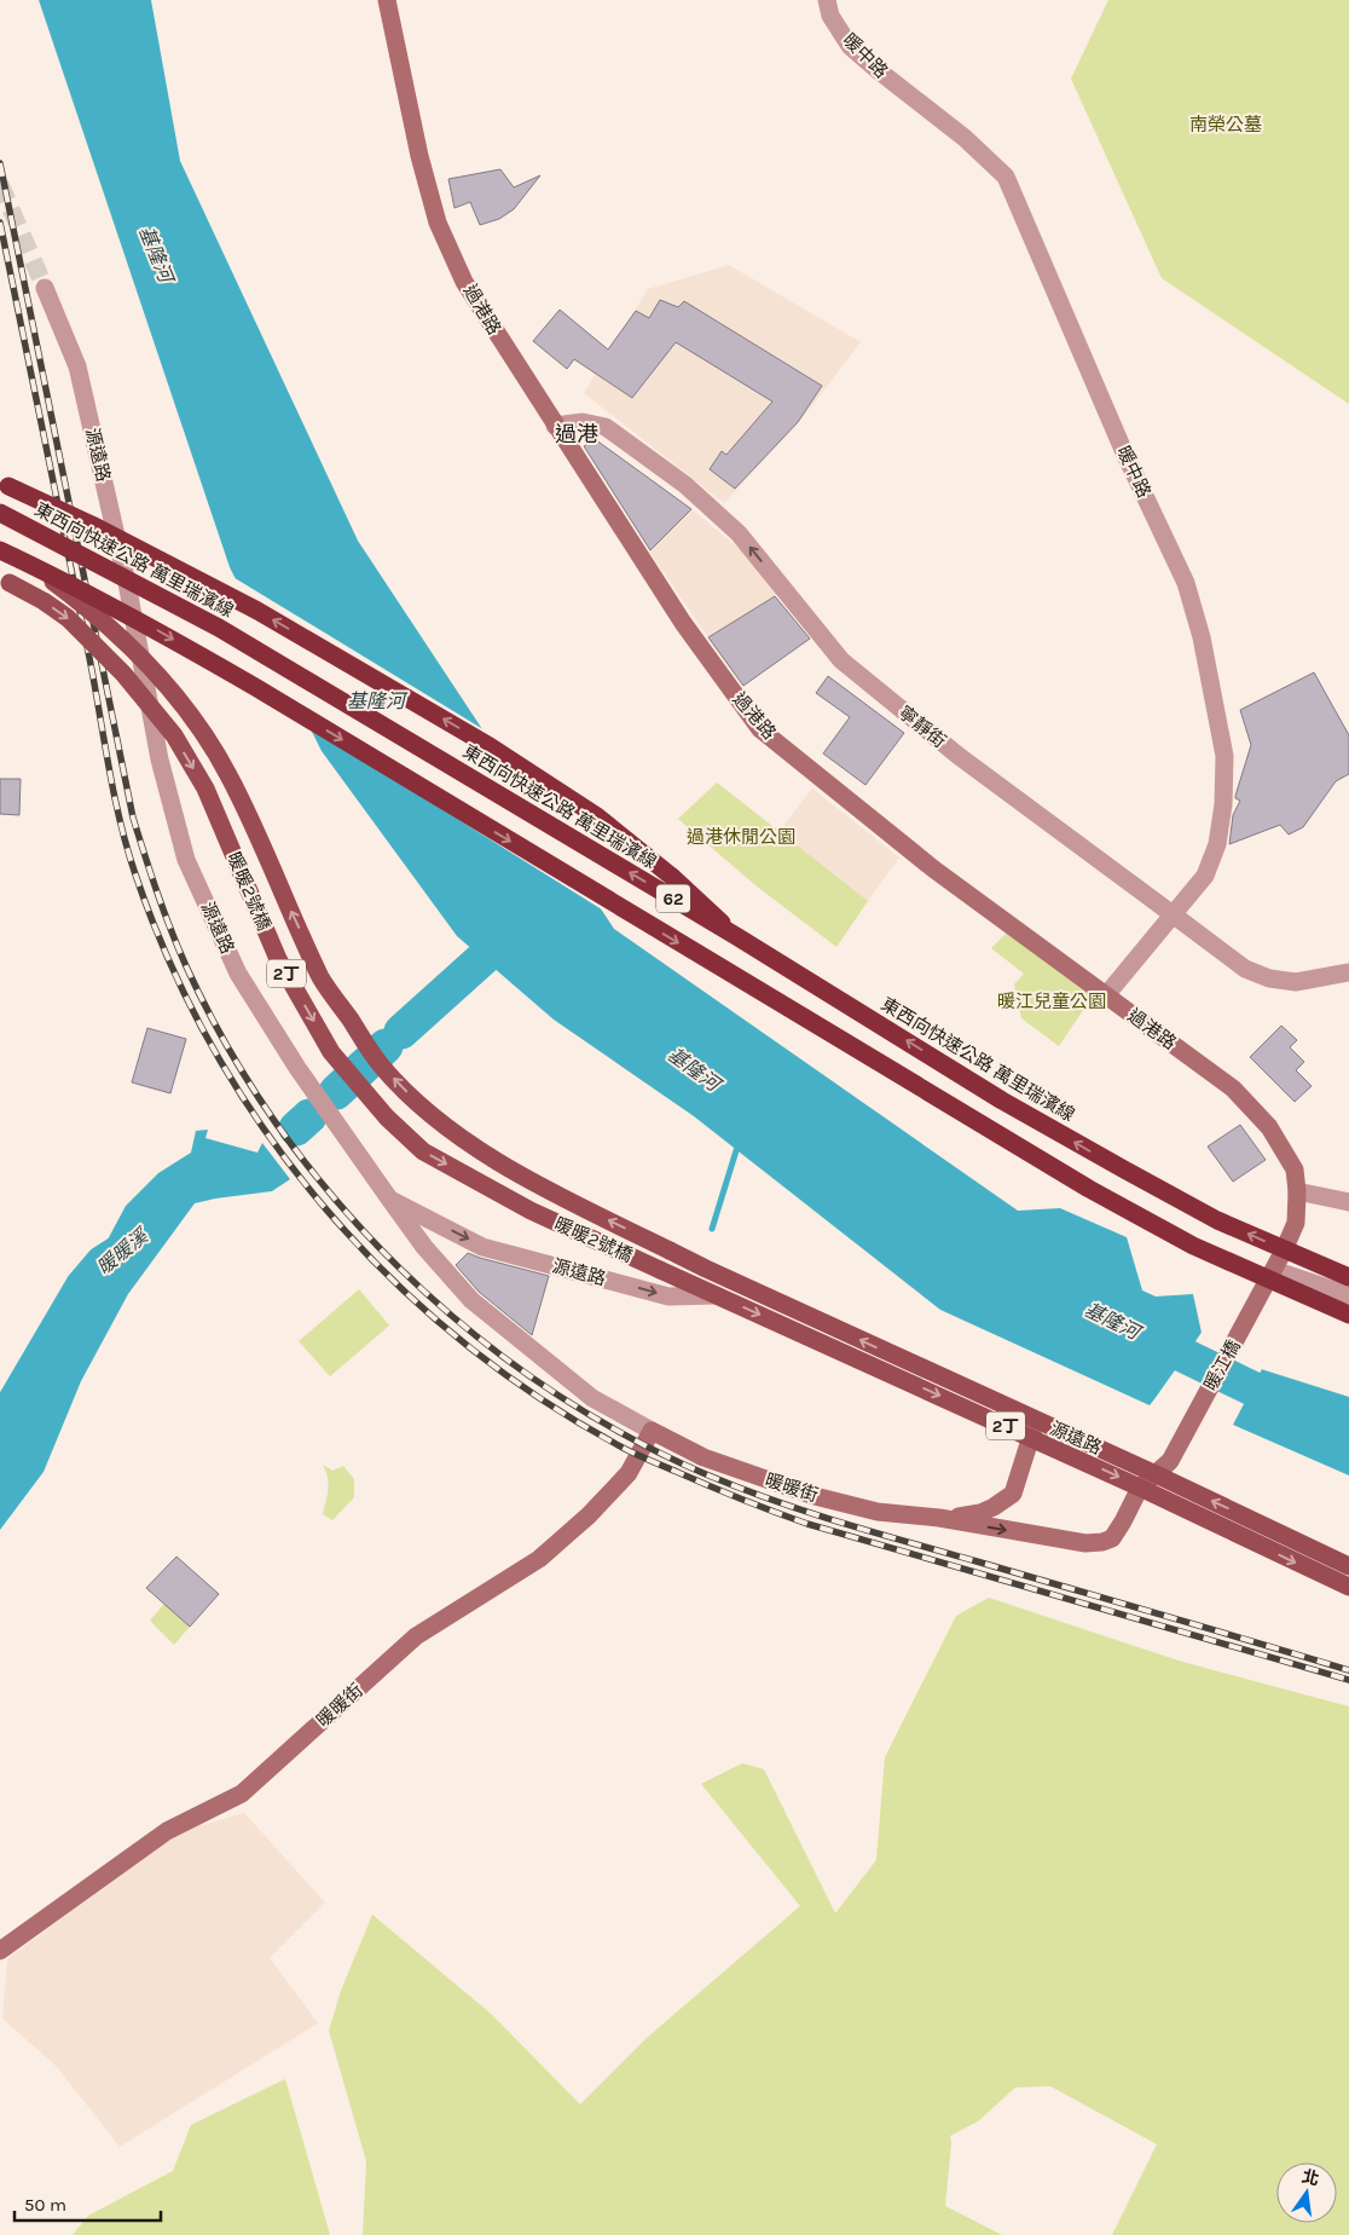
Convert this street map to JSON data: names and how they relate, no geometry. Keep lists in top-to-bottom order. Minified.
{"streets":{"highway":["東西向快速公路 萬里瑞濱線","62"],"main road":["源遠路","暖暖2號橋","2丁"],"street":["暖中路","過港路","寧靜街","暖江橋","暖暖街"]},"crossings":[["暖中路","過港路"],["暖中路","寧靜街"],["過港路","寧靜街"],["過港路","暖江橋"],["源遠路","暖暖2號橋"],["源遠路","暖暖街"],["暖暖2號橋","62"],["暖暖2號橋","2丁"],["62","2丁"],["暖江橋","暖暖街"]],"one_way":["寧靜街"],"districts":["過港"],"water":["基隆河","暖暖溪"],"parks":["南榮公墓","過港休閒公園","暖江兒童公園"],"scale_bar":"50 m","north":"top"}
